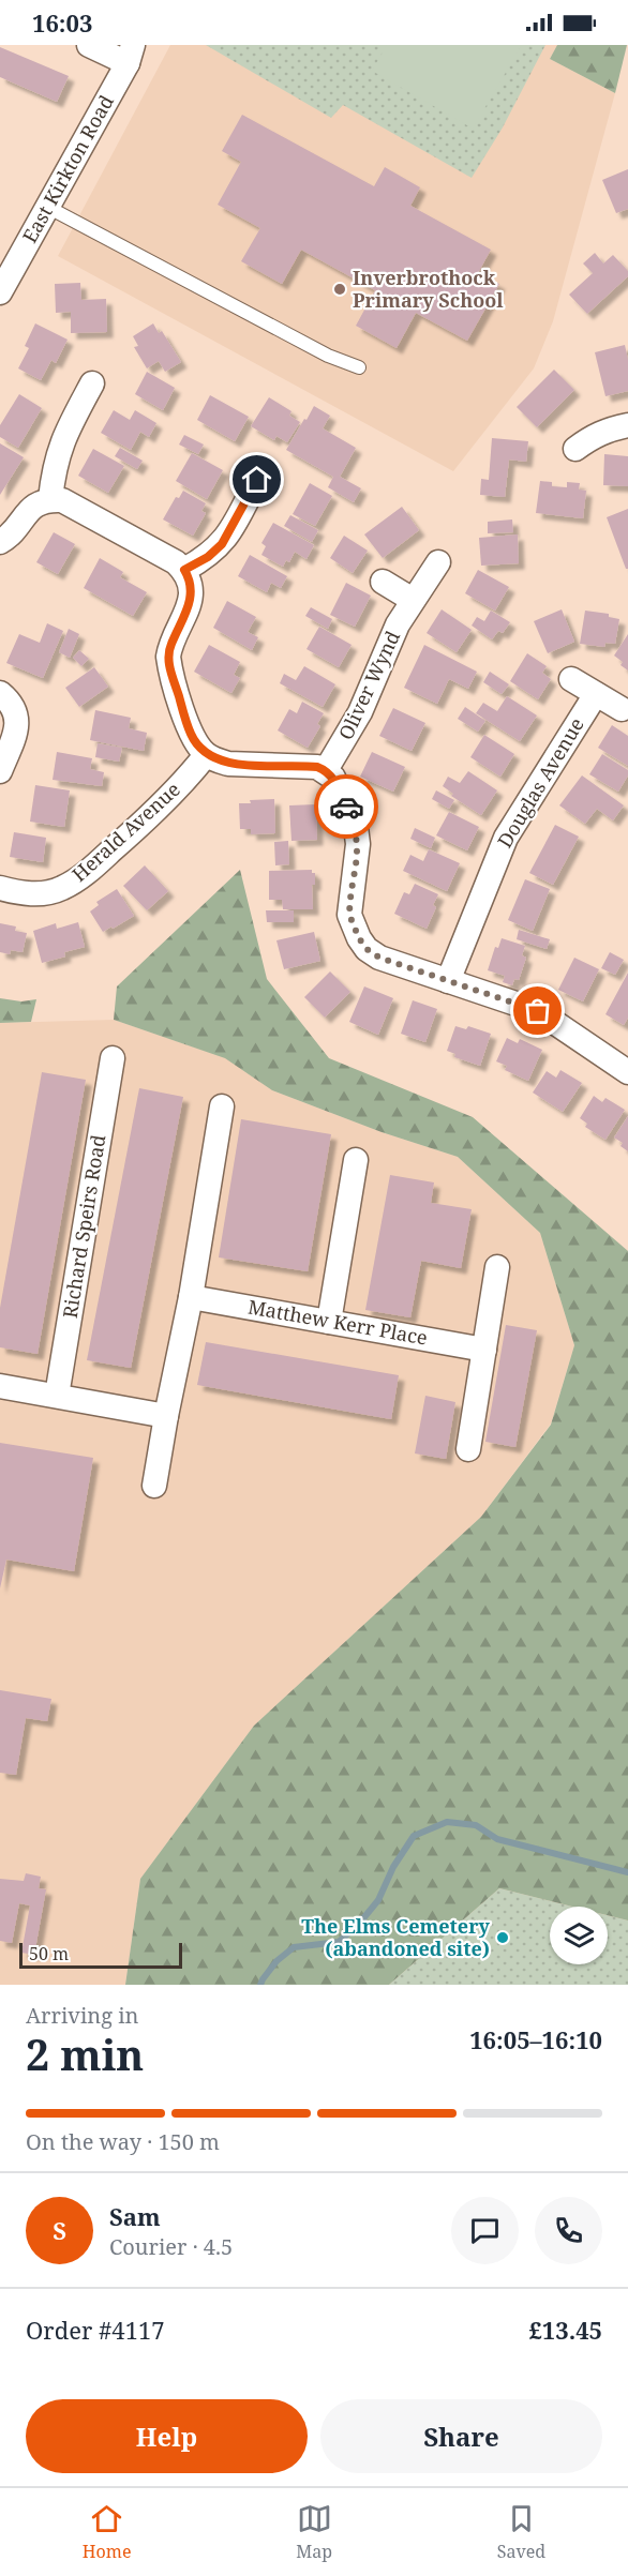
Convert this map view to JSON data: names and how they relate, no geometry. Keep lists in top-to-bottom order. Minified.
{"streets":{"street":["East Kirkton Road","Oliver Wynd","Douglas Avenue","Herald Avenue","Richard Speirs Road","Matthew Kerr Place"]},"places":["Inverbrothock Primary School","The Elms Cemetery (abandoned site)"],"scale_bar":"50 m","page":{"status":"16:03","scale":"50 m","heading":["2 min","Arriving in","16:05–16:10"],"panel":["Sam","Courier · 4.5","Order #4117","£13.45"],"bar":"On the way · 150 m","round":"S","buttons":["Help","Share"],"tabs":["Home","Map","Saved"]}}
